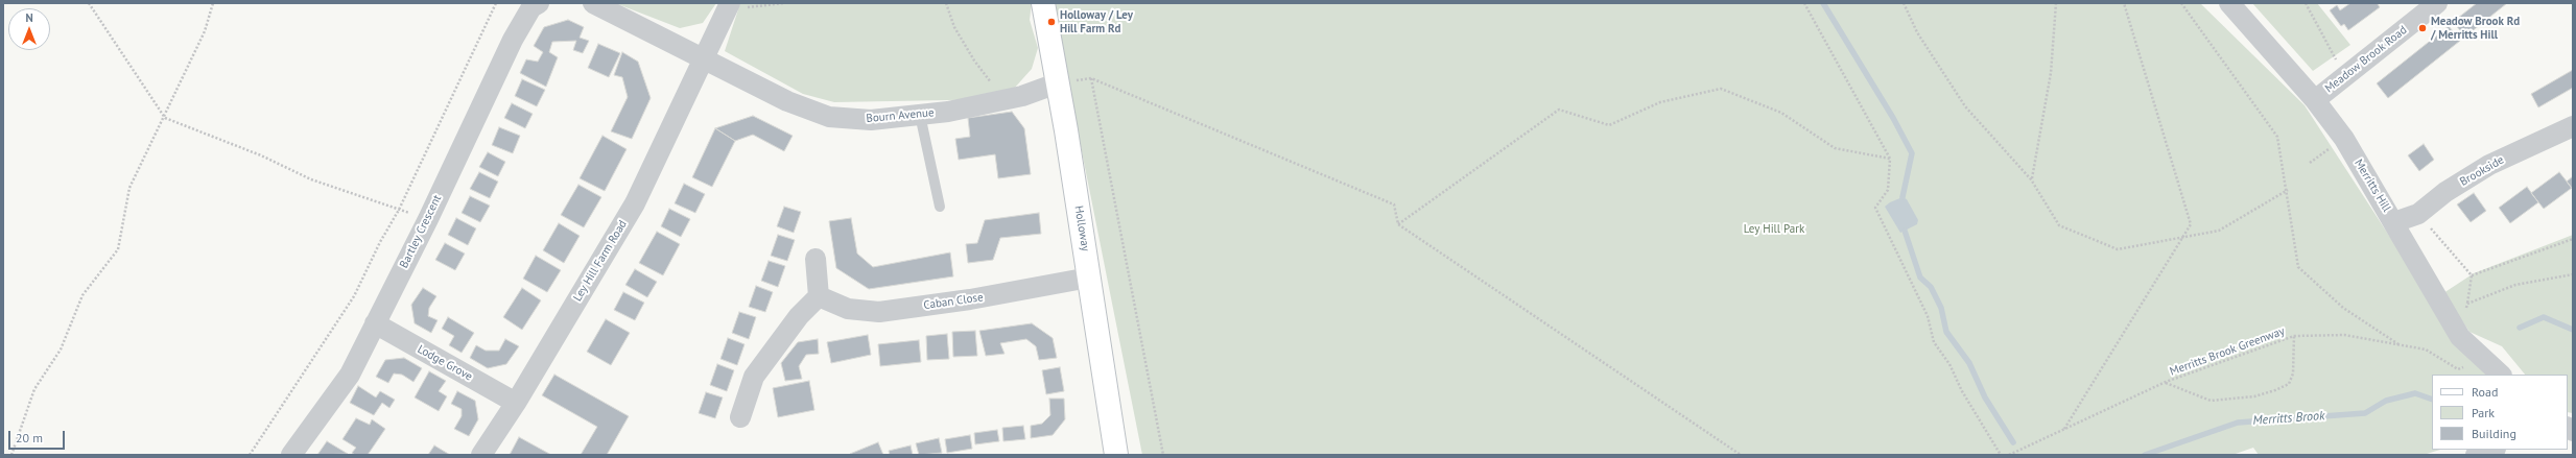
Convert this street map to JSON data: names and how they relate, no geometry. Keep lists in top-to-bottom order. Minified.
{"streets":{"street":["Meadow Brook Road","Bourn Avenue","Brookside","Merritts Hill","Holloway","Bartley Crescent","Ley Hill Farm Road","Caban Close","Lodge Grove"],"path":["Merritts Brook Greenway"]},"crossings":[["Meadow Brook Road","Merritts Hill"],["Bourn Avenue","Holloway"],["Bourn Avenue","Ley Hill Farm Road"],["Brookside","Merritts Hill"],["Merritts Hill","Merritts Brook Greenway"],["Holloway","Caban Close"],["Bartley Crescent","Lodge Grove"],["Ley Hill Farm Road","Lodge Grove"]],"water":["Merritts Brook"],"parks":["Ley Hill Park"],"places":["Holloway / Ley Hill Farm Rd","Meadow Brook Rd / Merritts Hill"],"legend":["Road","Park","Building"],"scale_bar":"20 m","north":"top"}
